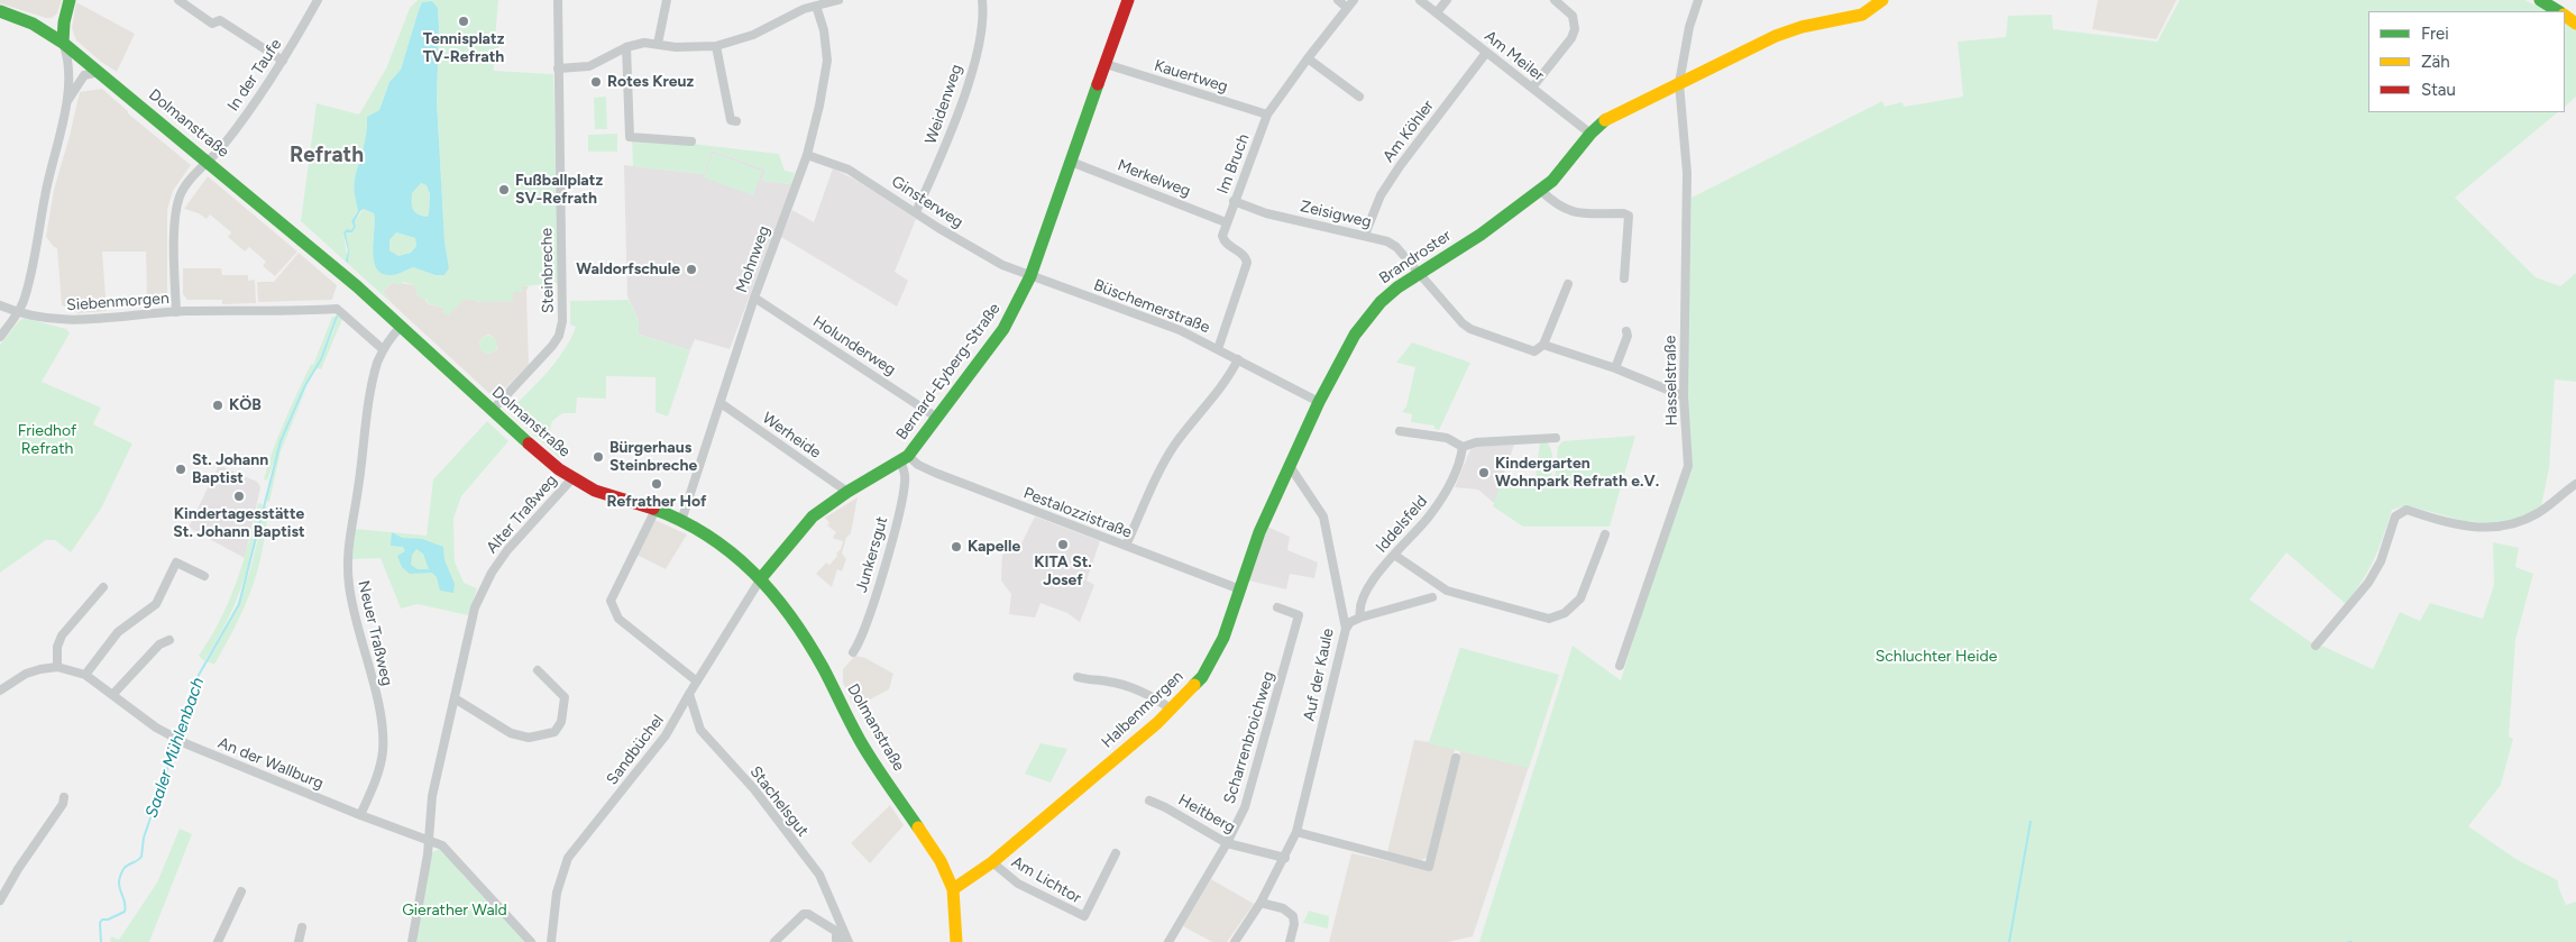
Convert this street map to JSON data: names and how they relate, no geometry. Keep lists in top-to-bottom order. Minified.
{"streets":{"street":["Am Meiler","In der Taufe","Kauertweg","Weidenweg","Dolmanstraße","Am Köhler","Im Bruch","Merkelweg","Ginsterweg","Zeisigweg","Brandroster","Mohnweg","Steinbreche","Siebenmorgen","Büschemerstraße","Holunderweg","Bernard-Eyberg-Straße","Hasselstraße","Werheide","Pestalozzistraße","Alter Traßweg","Iddelsfeld","Junkersgut","Neuer Traßweg","Auf der Kaule","Halbenmorgen","Scharrenbroichweg","Sandbüchel","An der Wallburg","Stachelsgut","Heitberg","Am Lichtor"]},"crossings":[["Am Meiler","Am Köhler"],["Am Meiler","Brandroster"],["In der Taufe","Dolmanstraße"],["In der Taufe","Siebenmorgen"],["Kauertweg","Im Bruch"],["Kauertweg","Bernard-Eyberg-Straße"],["Weidenweg","Ginsterweg"],["Dolmanstraße","Mohnweg"],["Dolmanstraße","Steinbreche"],["Dolmanstraße","Bernard-Eyberg-Straße"],["Dolmanstraße","Alter Traßweg"],["Dolmanstraße","Neuer Traßweg"],["Dolmanstraße","Halbenmorgen"],["Dolmanstraße","Sandbüchel"],["Am Köhler","Zeisigweg"],["Im Bruch","Merkelweg"],["Im Bruch","Zeisigweg"],["Merkelweg","Bernard-Eyberg-Straße"],["Ginsterweg","Mohnweg"],["Ginsterweg","Büschemerstraße"],["Ginsterweg","Bernard-Eyberg-Straße"],["Zeisigweg","Brandroster"],["Brandroster","Büschemerstraße"],["Brandroster","Hasselstraße"],["Brandroster","Auf der Kaule"],["Brandroster","Halbenmorgen"],["Mohnweg","Holunderweg"],["Mohnweg","Werheide"],["Siebenmorgen","Neuer Traßweg"],["Büschemerstraße","Bernard-Eyberg-Straße"],["Holunderweg","Bernard-Eyberg-Straße"],["Bernard-Eyberg-Straße","Werheide"],["Bernard-Eyberg-Straße","Pestalozzistraße"],["Bernard-Eyberg-Straße","Junkersgut"],["Bernard-Eyberg-Straße","Sandbüchel"],["Pestalozzistraße","Junkersgut"],["Pestalozzistraße","Halbenmorgen"],["Alter Traßweg","An der Wallburg"],["Neuer Traßweg","An der Wallburg"],["Auf der Kaule","Halbenmorgen"],["Auf der Kaule","Heitberg"],["Halbenmorgen","Am Lichtor"],["Scharrenbroichweg","Heitberg"],["Sandbüchel","Stachelsgut"]],"districts":["Refrath"],"water":["Saaler Mühlenbach"],"parks":["Friedhof Refrath","Schluchter Heide","Gierather Wald"],"places":["Tennisplatz TV-Refrath","Rotes Kreuz","Fußballplatz SV-Refrath","Waldorfschule","KÖB","Bürgerhaus Steinbreche","St. Johann Baptist","Kindergarten Wohnpark Refrath e.V.","Refrather Hof","Kindertagesstätte St. Johann Baptist","KITA St. Josef","Kapelle"],"legend":["Frei","Zäh","Stau"]}
